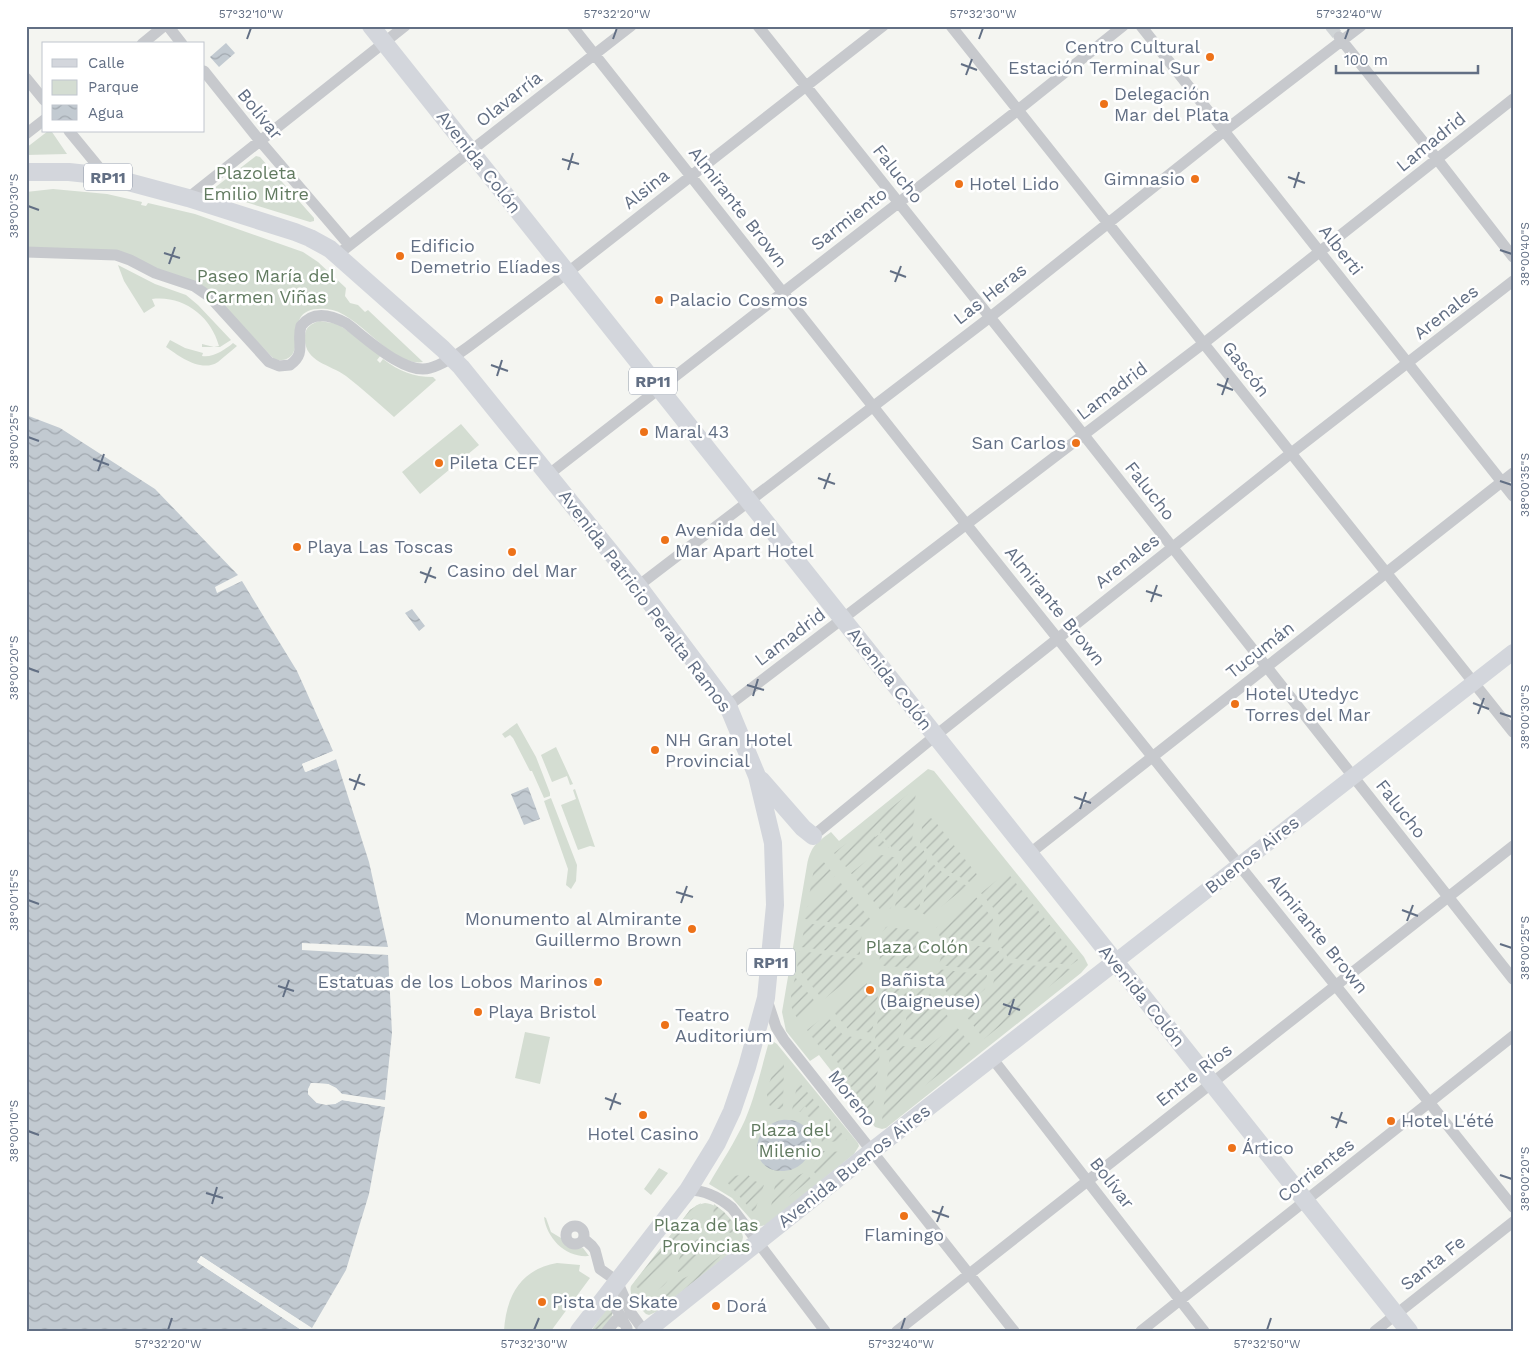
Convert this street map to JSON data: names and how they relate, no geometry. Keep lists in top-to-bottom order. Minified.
{"streets":{"main road":["Avenida Colón","RP11","Avenida Patricio Peralta Ramos","Buenos Aires","Avenida Buenos Aires"],"street":["Olavarría","Bolívar","Lamadrid","Falucho","Alsina","Almirante Brown","Sarmiento","Alberti","Las Heras","Arenales","Gascón","Tucumán","Entre Ríos","Moreno","Corrientes","Santa Fe"]},"crossings":[["Olavarría","Bolívar"],["Olavarría","Avenida Colón"],["Olavarría","Almirante Brown"],["Olavarría","Avenida Patricio Peralta Ramos"],["Bolívar","Avenida Patricio Peralta Ramos"],["Bolívar","Buenos Aires"],["Bolívar","Entre Ríos"],["Bolívar","Avenida Buenos Aires"],["Bolívar","Corrientes"],["Lamadrid","Avenida Colón"],["Lamadrid","Falucho"],["Lamadrid","Almirante Brown"],["Lamadrid","Alberti"],["Lamadrid","Gascón"],["Lamadrid","Avenida Patricio Peralta Ramos"],["Avenida Colón","Alsina"],["Avenida Colón","Sarmiento"],["Avenida Colón","Las Heras"],["Avenida Colón","Arenales"],["Avenida Colón","Tucumán"],["Avenida Colón","Buenos Aires"],["Avenida Colón","Entre Ríos"],["Avenida Colón","Corrientes"],["Avenida Colón","Santa Fe"],["Falucho","Alsina"],["Falucho","Sarmiento"],["Falucho","Las Heras"],["Falucho","Arenales"],["Falucho","Tucumán"],["Falucho","Buenos Aires"],["Falucho","Entre Ríos"],["RP11","Arenales"],["RP11","Avenida Patricio Peralta Ramos"],["Alsina","Almirante Brown"],["Alsina","Avenida Patricio Peralta Ramos"],["Almirante Brown","Sarmiento"],["Almirante Brown","Las Heras"],["Almirante Brown","Arenales"],["Almirante Brown","Tucumán"],["Almirante Brown","Buenos Aires"],["Almirante Brown","Entre Ríos"],["Almirante Brown","Corrientes"],["Sarmiento","Gascón"],["Sarmiento","Avenida Patricio Peralta Ramos"],["Alberti","Las Heras"],["Alberti","Arenales"],["Alberti","Tucumán"],["Las Heras","Gascón"],["Las Heras","Avenida Patricio Peralta Ramos"],["Arenales","Gascón"],["Gascón","Tucumán"],["Gascón","Buenos Aires"],["Avenida Patricio Peralta Ramos","Moreno"],["Buenos Aires","Avenida Buenos Aires"],["Entre Ríos","Moreno"],["Moreno","Avenida Buenos Aires"]],"parks":["Plazoleta Emilio Mitre","Paseo María del Carmen Viñas","Plaza Colón","Plaza del Milenio","Plaza de las Provincias"],"places":["Centro Cultural Estación Terminal Sur","Delegación Mar del Plata","Gimnasio","Hotel Lido","Edificio Demetrio Elíades","Palacio Cosmos","Maral 43","San Carlos","Pileta CEF","Avenida del Mar Apart Hotel","Playa Las Toscas","Casino del Mar","Hotel Utedyc Torres del Mar","NH Gran Hotel Provincial","Monumento al Almirante Guillermo Brown","Estatuas de los Lobos Marinos","Bañista (Baigneuse)","Playa Bristol","Teatro Auditorium","Hotel Casino","Hotel L'été","Ártico","Flamingo","Pista de Skate","Dorá"],"legend":["Calle","Parque","Agua"],"scale_bar":"100 m","coordinates":["57°32'10\"W","57°32'20\"W","57°32'30\"W","57°32'40\"W","38°00'30\"S","38°00'40\"S","38°00'25\"S","38°00'35\"S","38°00'20\"S","38°00'15\"S","38°00'10\"S","57°32'50\"W"]}
